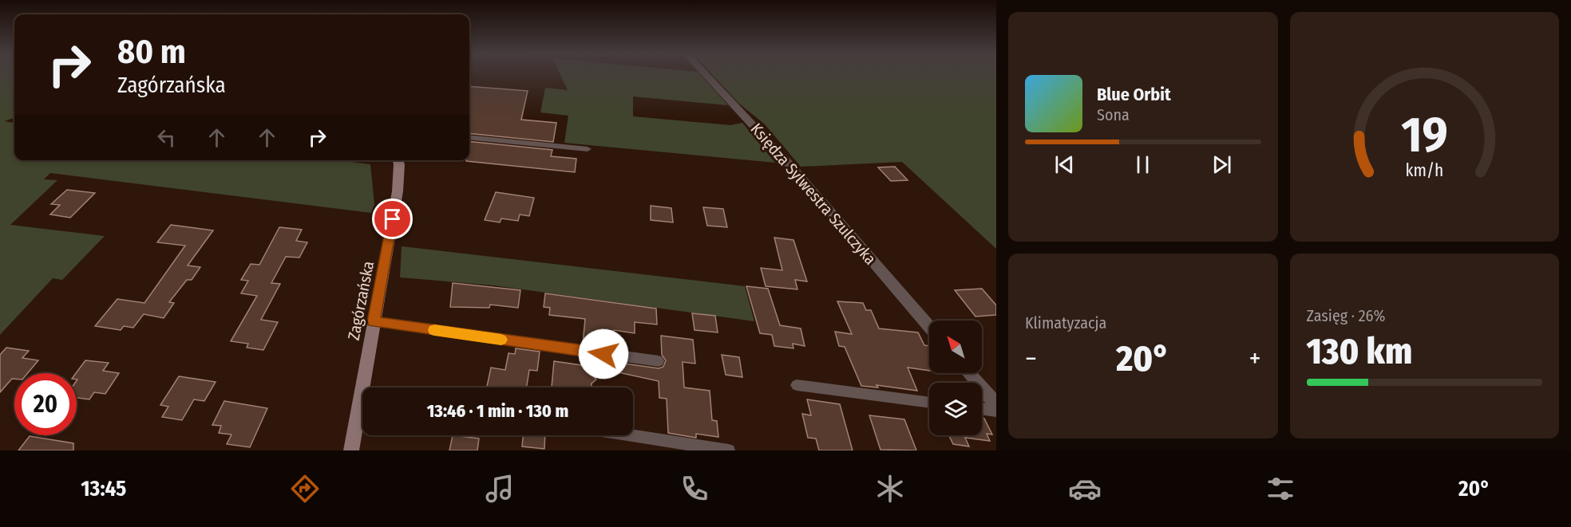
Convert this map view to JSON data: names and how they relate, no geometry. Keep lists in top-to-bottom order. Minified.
{"streets":{"street":["Księdza Sylwestra Szulczyka","Zagórzańska"]},"north":"top left","page":{"turn":["80 m","Zagórzańska"],"song":["Blue Orbit","Sona"],"tile":["Klimatyzacja",["Zasięg · 26%","130 km"]],"heat":["−","20°","+"],"limit":"20","trip":"13:46 · 1 min · 130 m","tabs":["13:45","20°"],"gauge":["19","km/h"]}}
